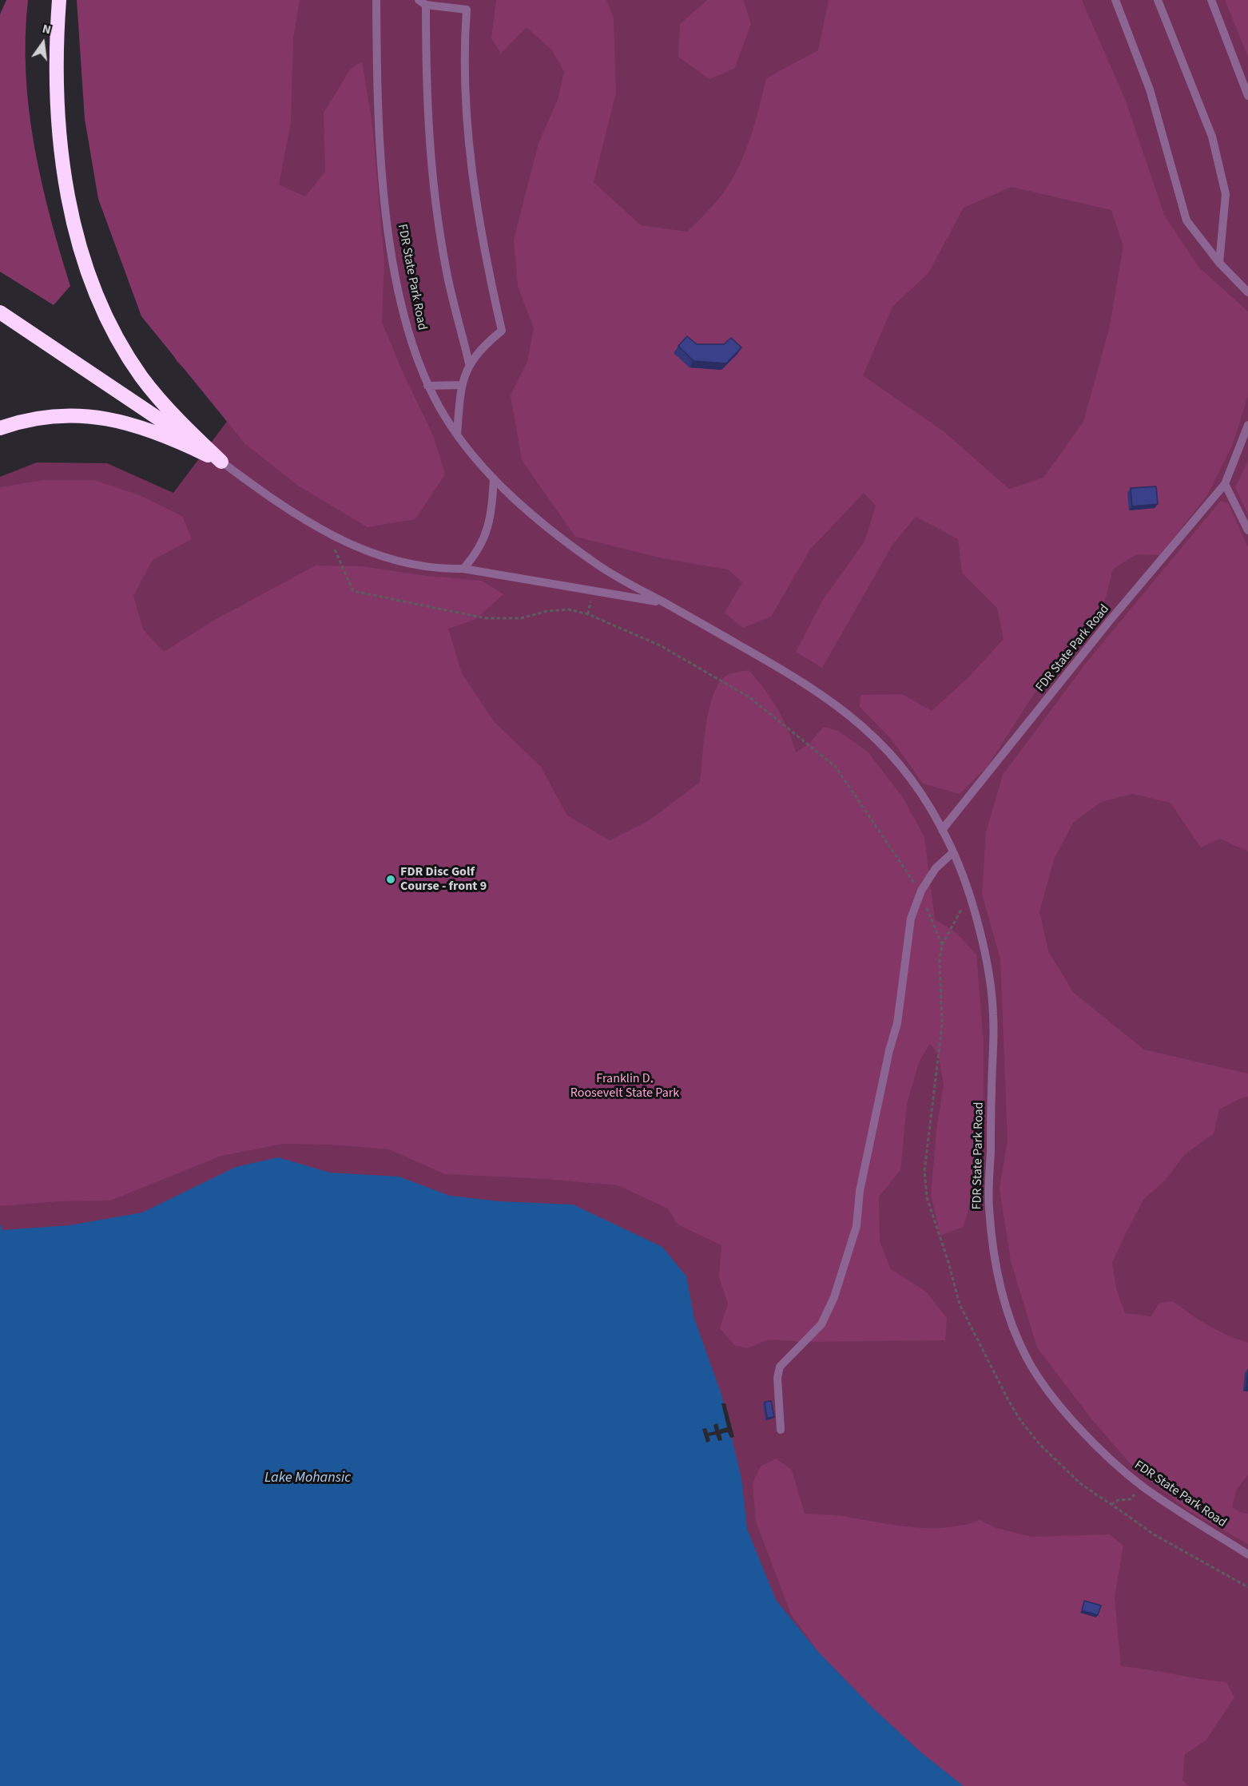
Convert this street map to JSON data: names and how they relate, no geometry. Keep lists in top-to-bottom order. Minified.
{"streets":{"lane":["FDR State Park Road"]},"water":["Lake Mohansic"],"parks":["Franklin D. Roosevelt State Park"],"places":["FDR Disc Golf Course - front 9"],"north":"top"}
